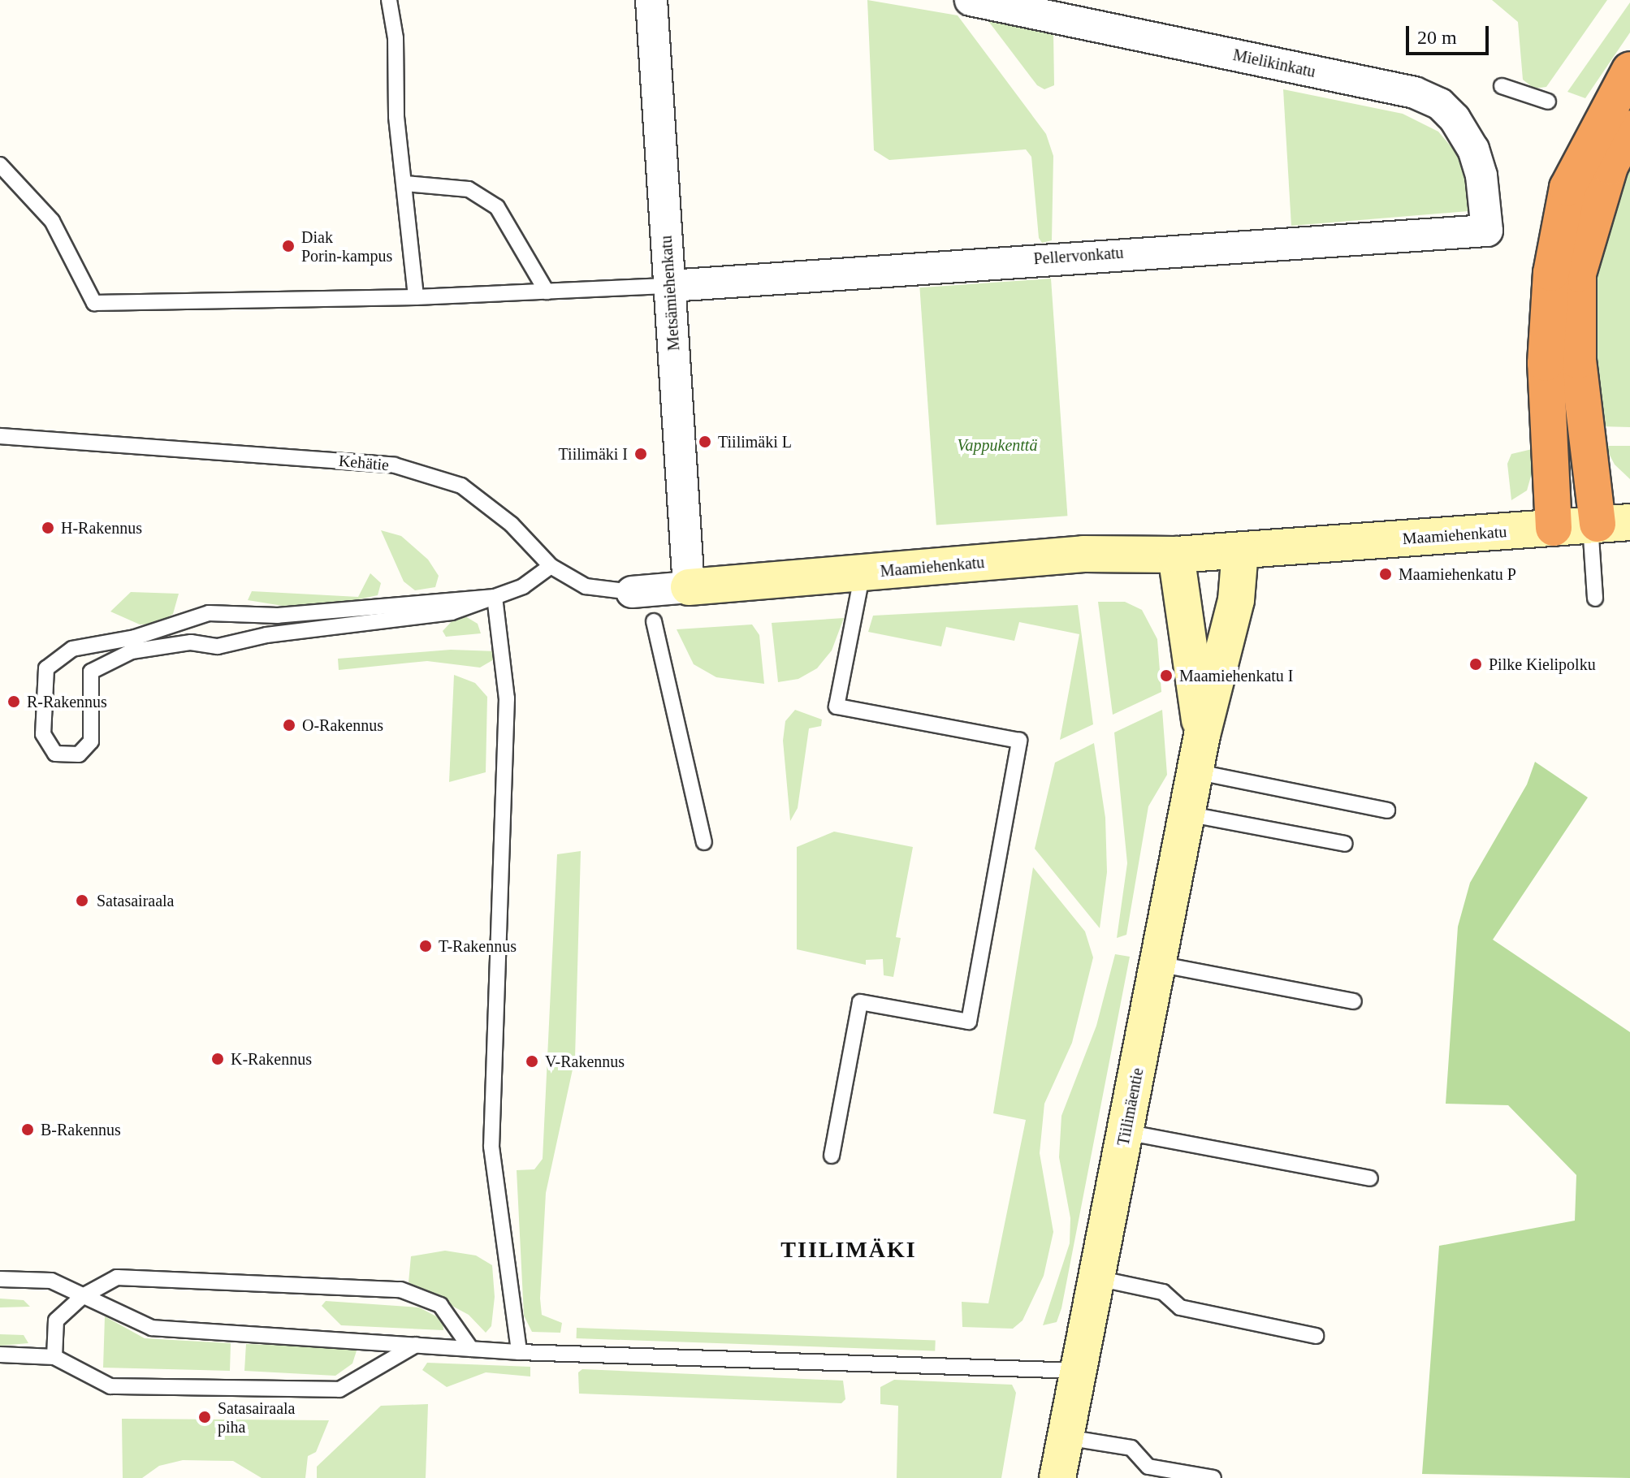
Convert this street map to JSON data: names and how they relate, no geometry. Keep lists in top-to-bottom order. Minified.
{"streets":{"street":["Mielikinkatu","Pellervonkatu","Metsämiehenkatu","Kehätie","Maamiehenkatu","Tiilimäentie"]},"crossings":[["Mielikinkatu","Pellervonkatu"],["Pellervonkatu","Metsämiehenkatu"],["Metsämiehenkatu","Kehätie"],["Metsämiehenkatu","Maamiehenkatu"],["Kehätie","Maamiehenkatu"],["Maamiehenkatu","Tiilimäentie"]],"districts":["TIILIMÄKI"],"parks":["Vappukenttä"],"places":["Diak Porin-kampus","Tiilimäki L","Tiilimäki I","H-Rakennus","Maamiehenkatu P","Pilke Kielipolku","Maamiehenkatu I","R-Rakennus","O-Rakennus","Satasairaala","T-Rakennus","K-Rakennus","V-Rakennus","B-Rakennus","Satasairaala piha"],"scale_bar":"20 m"}
